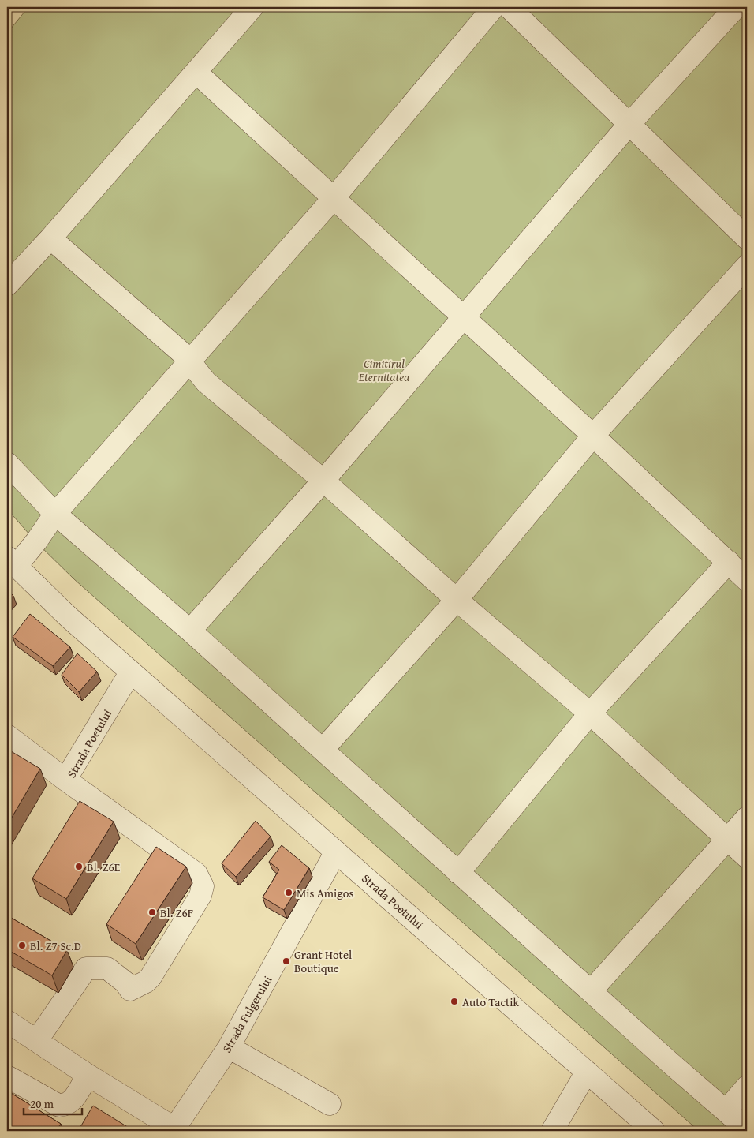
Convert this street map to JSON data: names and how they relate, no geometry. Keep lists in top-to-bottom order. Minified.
{"streets":{"street":["Strada Poetului","Strada Fulgerului"]},"crossings":[["Strada Poetului","Strada Fulgerului"]],"parks":["Cimitirul Eternitatea"],"places":["Bl. Z6E","Mis Amigos","Bl. Z6F","Bl. Z7 Sc.D","Grant Hotel Boutique","Auto Tactik"],"scale_bar":"20 m"}
